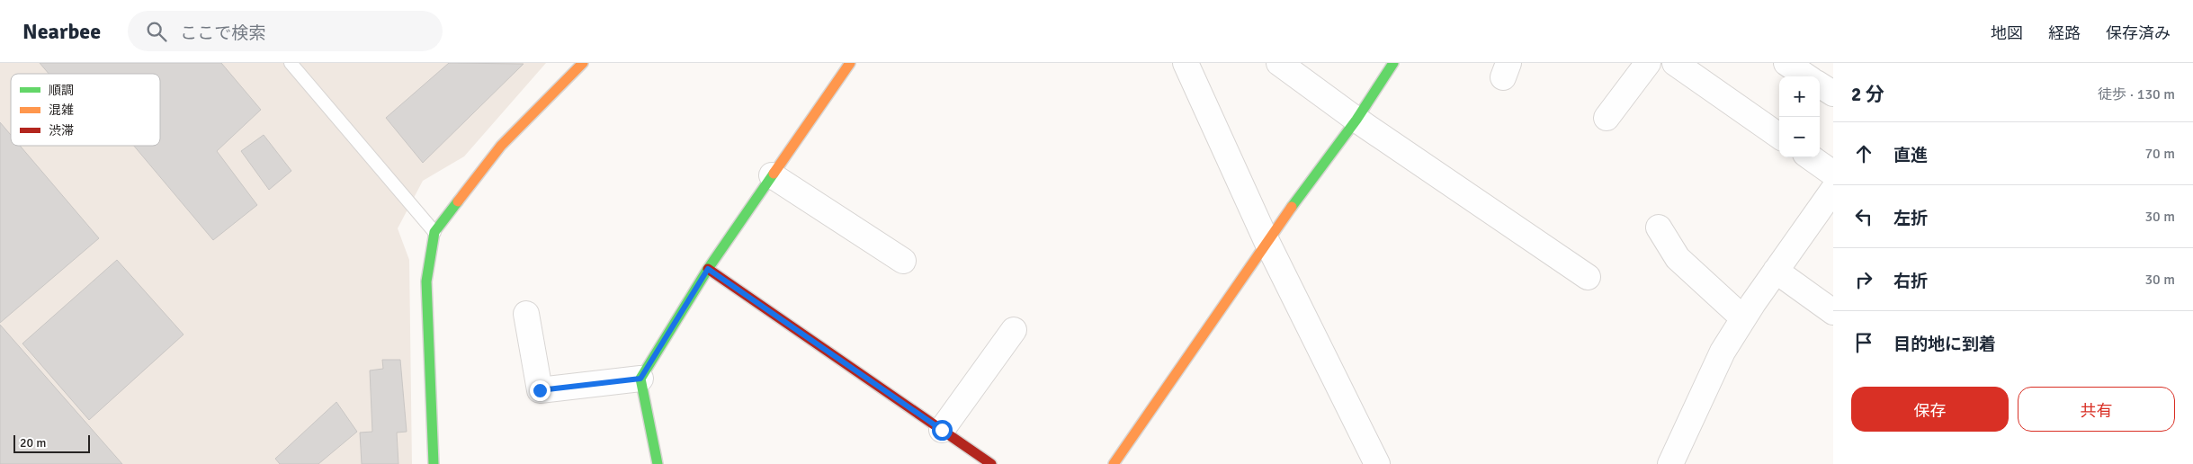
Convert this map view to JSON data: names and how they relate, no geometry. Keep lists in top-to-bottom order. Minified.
{"legend":["順調","混雑","渋滞"],"scale_bar":"20 m","page":{"header":"Nearbee","search":"ここで検索","nav":["地図","経路","保存済み"],"heading":["2 分","徒歩 · 130 m"],"map_buttons":["+","−"],"list":[["直進","70 m"],["左折","30 m"],["右折","30 m"],"目的地に到着"],"buttons":["保存","共有"],"scale":"20 m"}}
